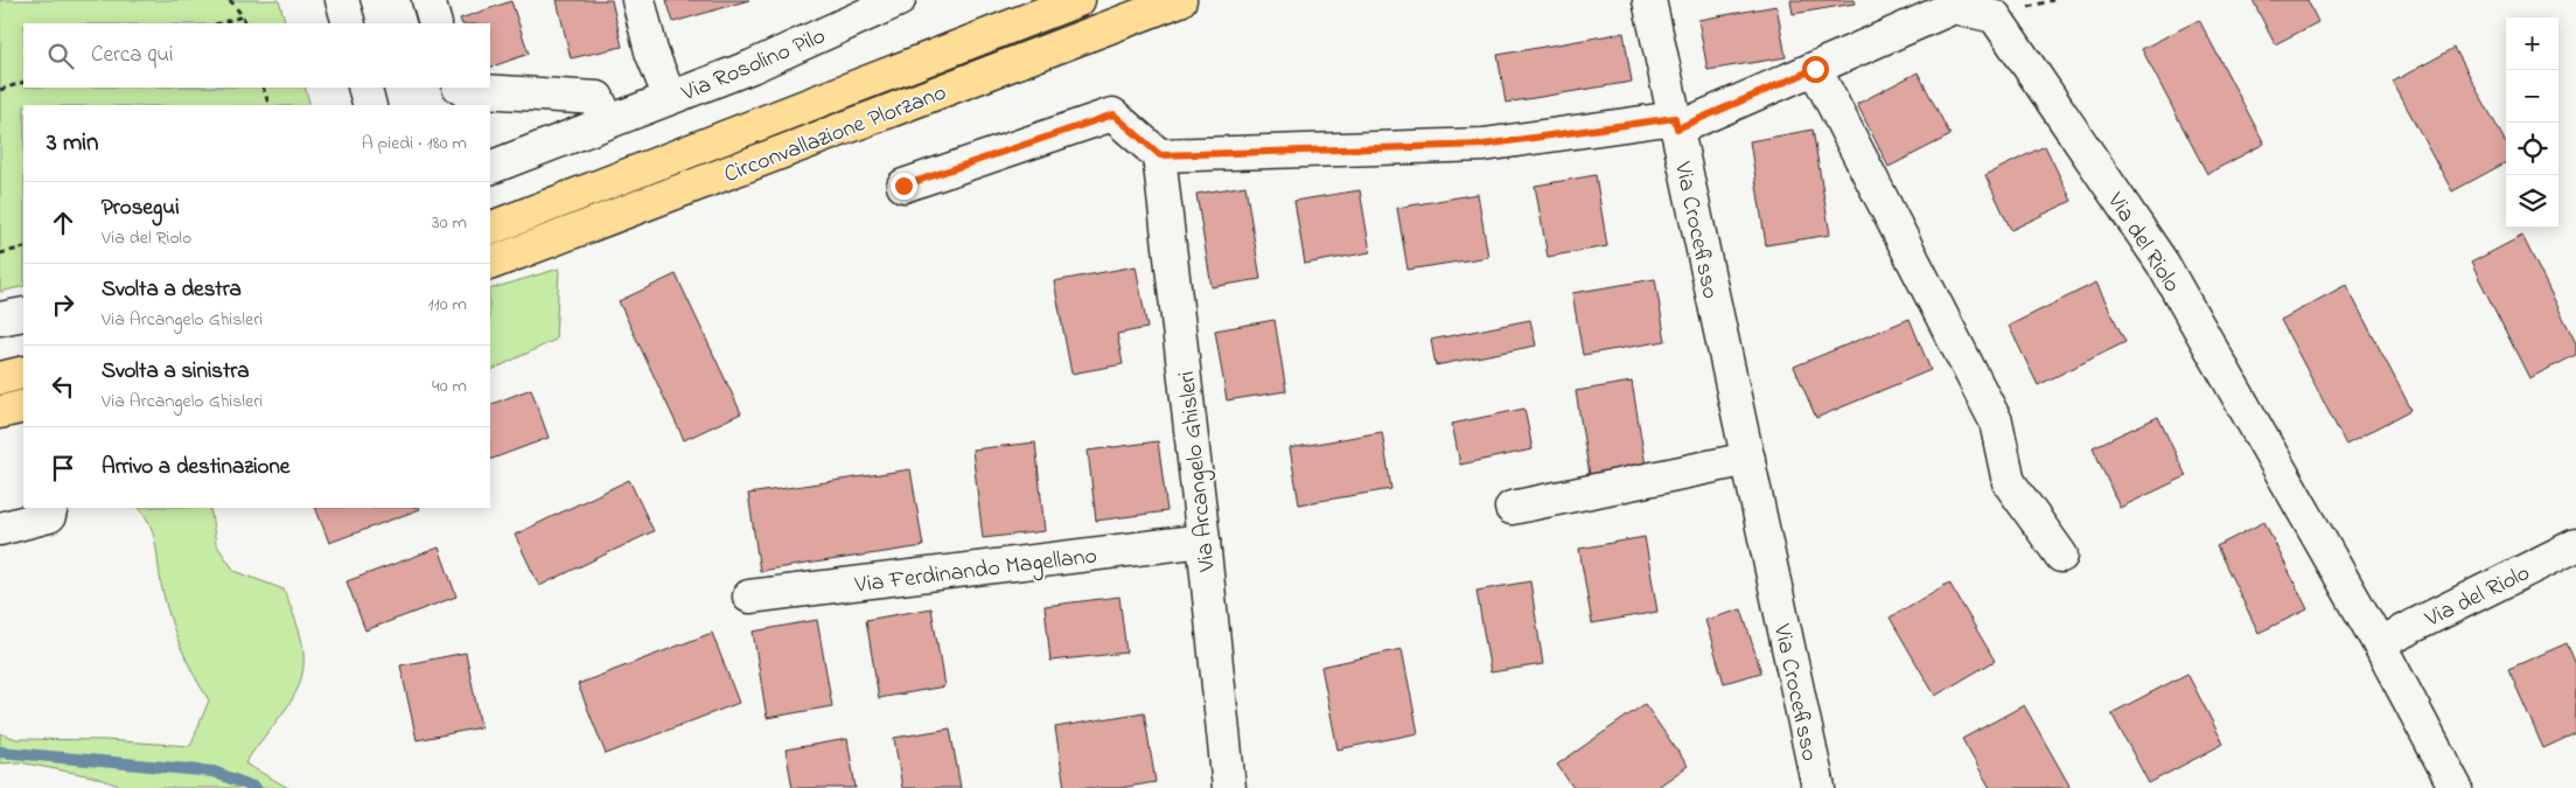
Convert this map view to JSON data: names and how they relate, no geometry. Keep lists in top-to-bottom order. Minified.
{"streets":{"highway":["Circonvallazione Plorzano"],"street":["Via Rosolino Pilo","Via Crocefisso","Via del Riolo","Via Arcangelo Ghisleri","Via Ferdinando Magellano"]},"crossings":[["Via Crocefisso","Via del Riolo"],["Via Arcangelo Ghisleri","Via Ferdinando Magellano"]],"page":{"map_buttons":["+","−"],"search":"Cerca qui","heading":["3 min","A piedi · 180 m"],"list":[["Prosegui","Via del Riolo","30 m"],["Svolta a destra","Via Arcangelo Ghisleri","110 m"],["Svolta a sinistra","Via Arcangelo Ghisleri","40 m"],"Arrivo a destinazione"]}}
